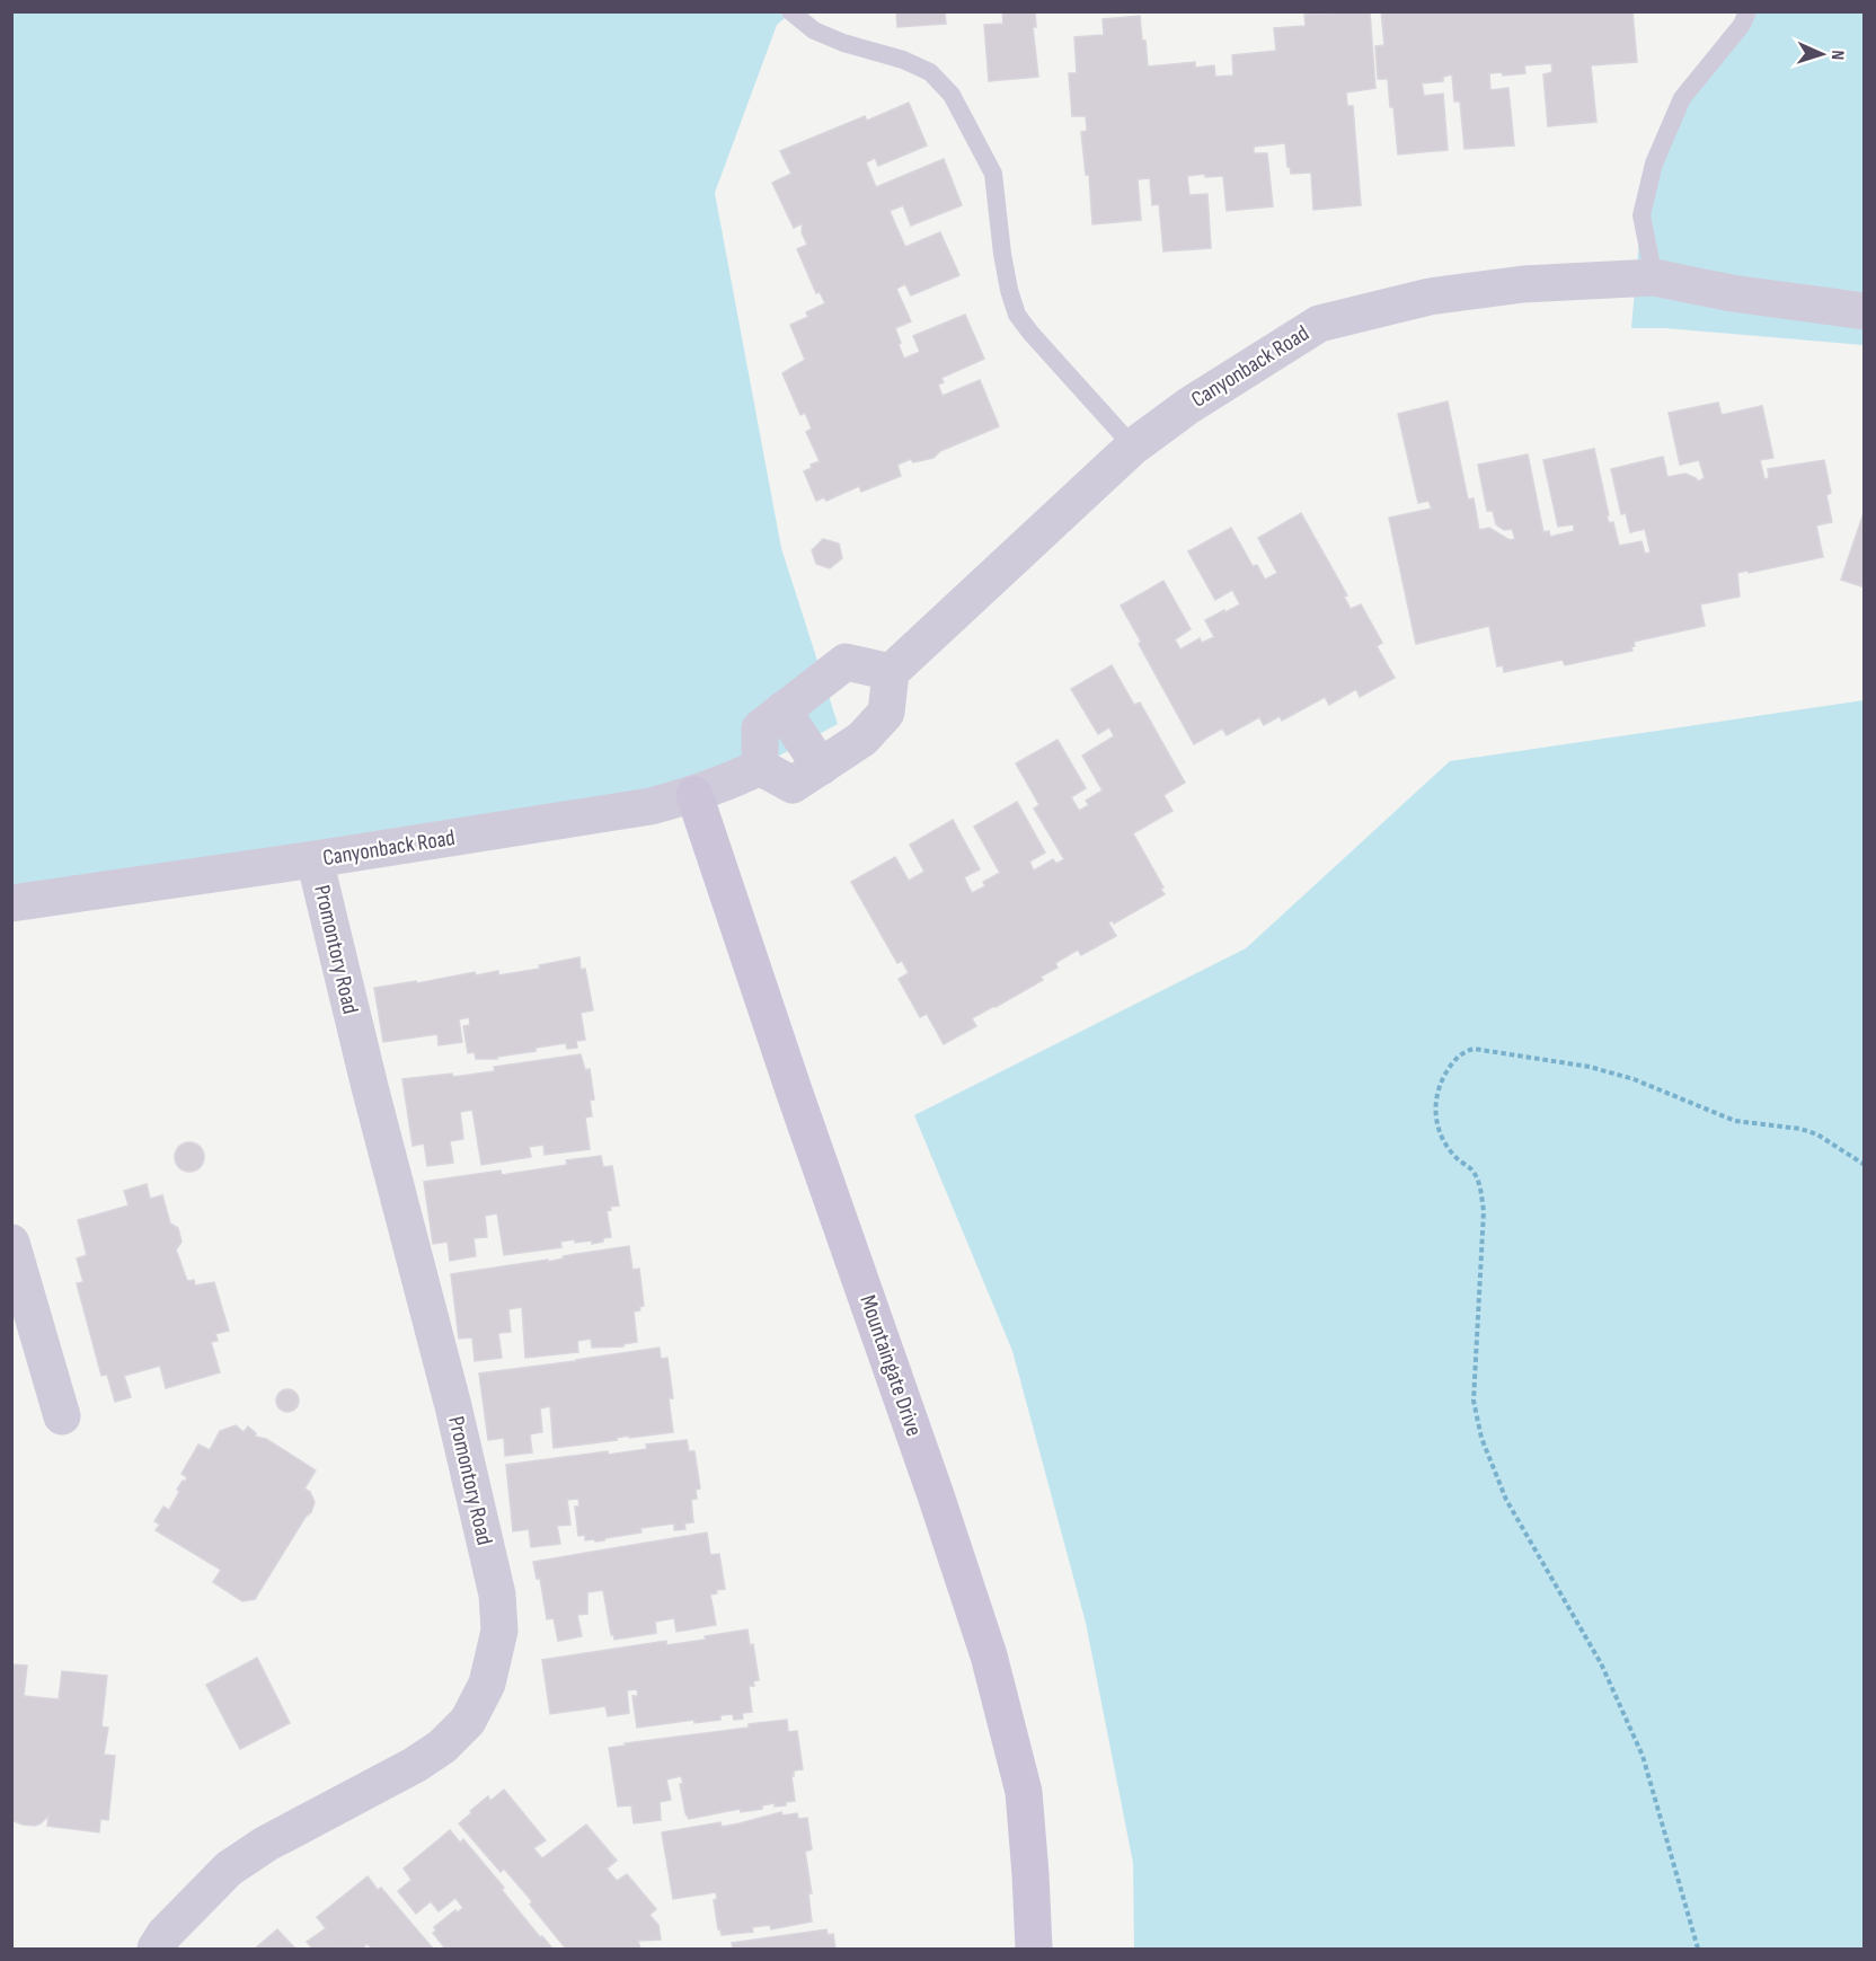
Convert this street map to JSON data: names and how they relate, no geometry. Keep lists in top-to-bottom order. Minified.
{"streets":{"street":["Canyonback Road","Promontory Road","Mountaingate Drive"]},"crossings":[["Canyonback Road","Promontory Road"],["Canyonback Road","Mountaingate Drive"]],"north":"right"}
